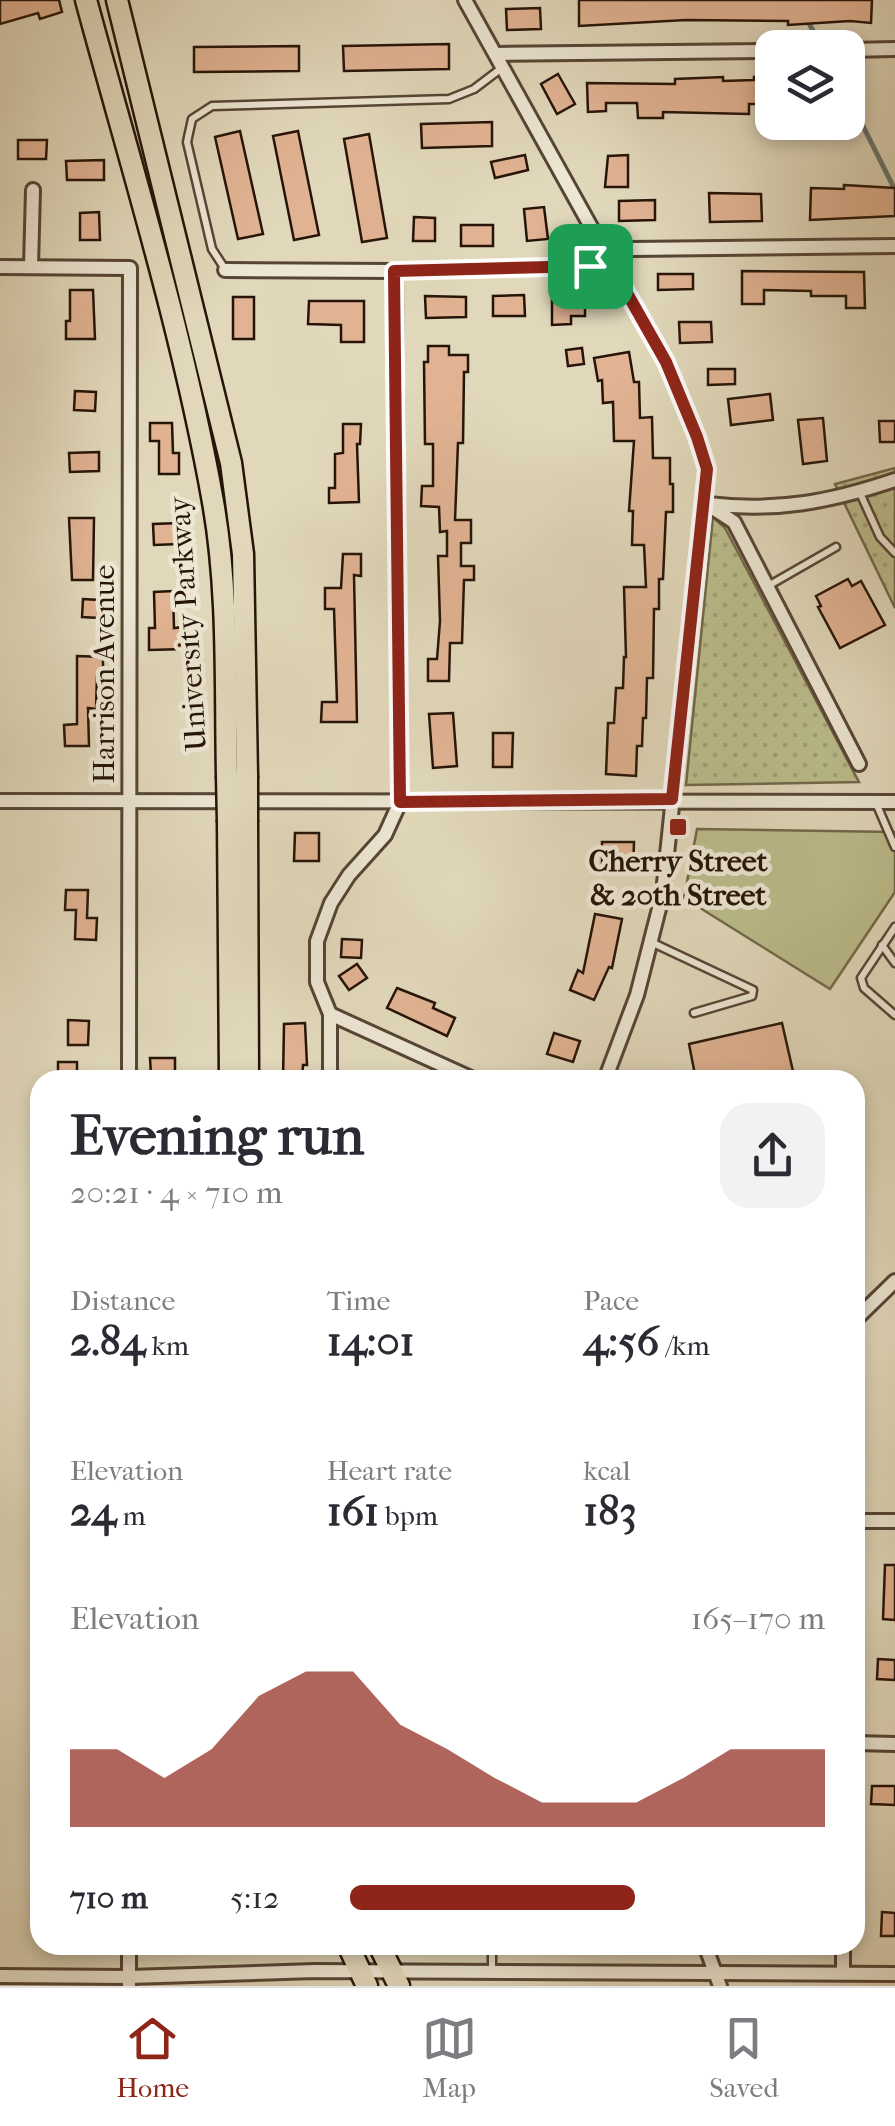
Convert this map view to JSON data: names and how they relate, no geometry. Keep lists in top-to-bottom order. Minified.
{"streets":{"main road":["University Parkway"],"street":["Harrison Avenue"]},"places":{"transit":["Cherry Street & 20th Street"]},"page":{"heading":["Evening run","20:21 · 4 × 710 m"],"stats":[["Distance","2.84 km"],["Time","14:01"],["Pace","4:56 /km"],["Elevation","24 m"],["Heart rate","161 bpm"],["kcal","183"]],"chart":["Elevation","165–170 m"],"list":[{"name":"710 m","note":"5:12"}],"tabs":["Home","Map","Saved"]}}
